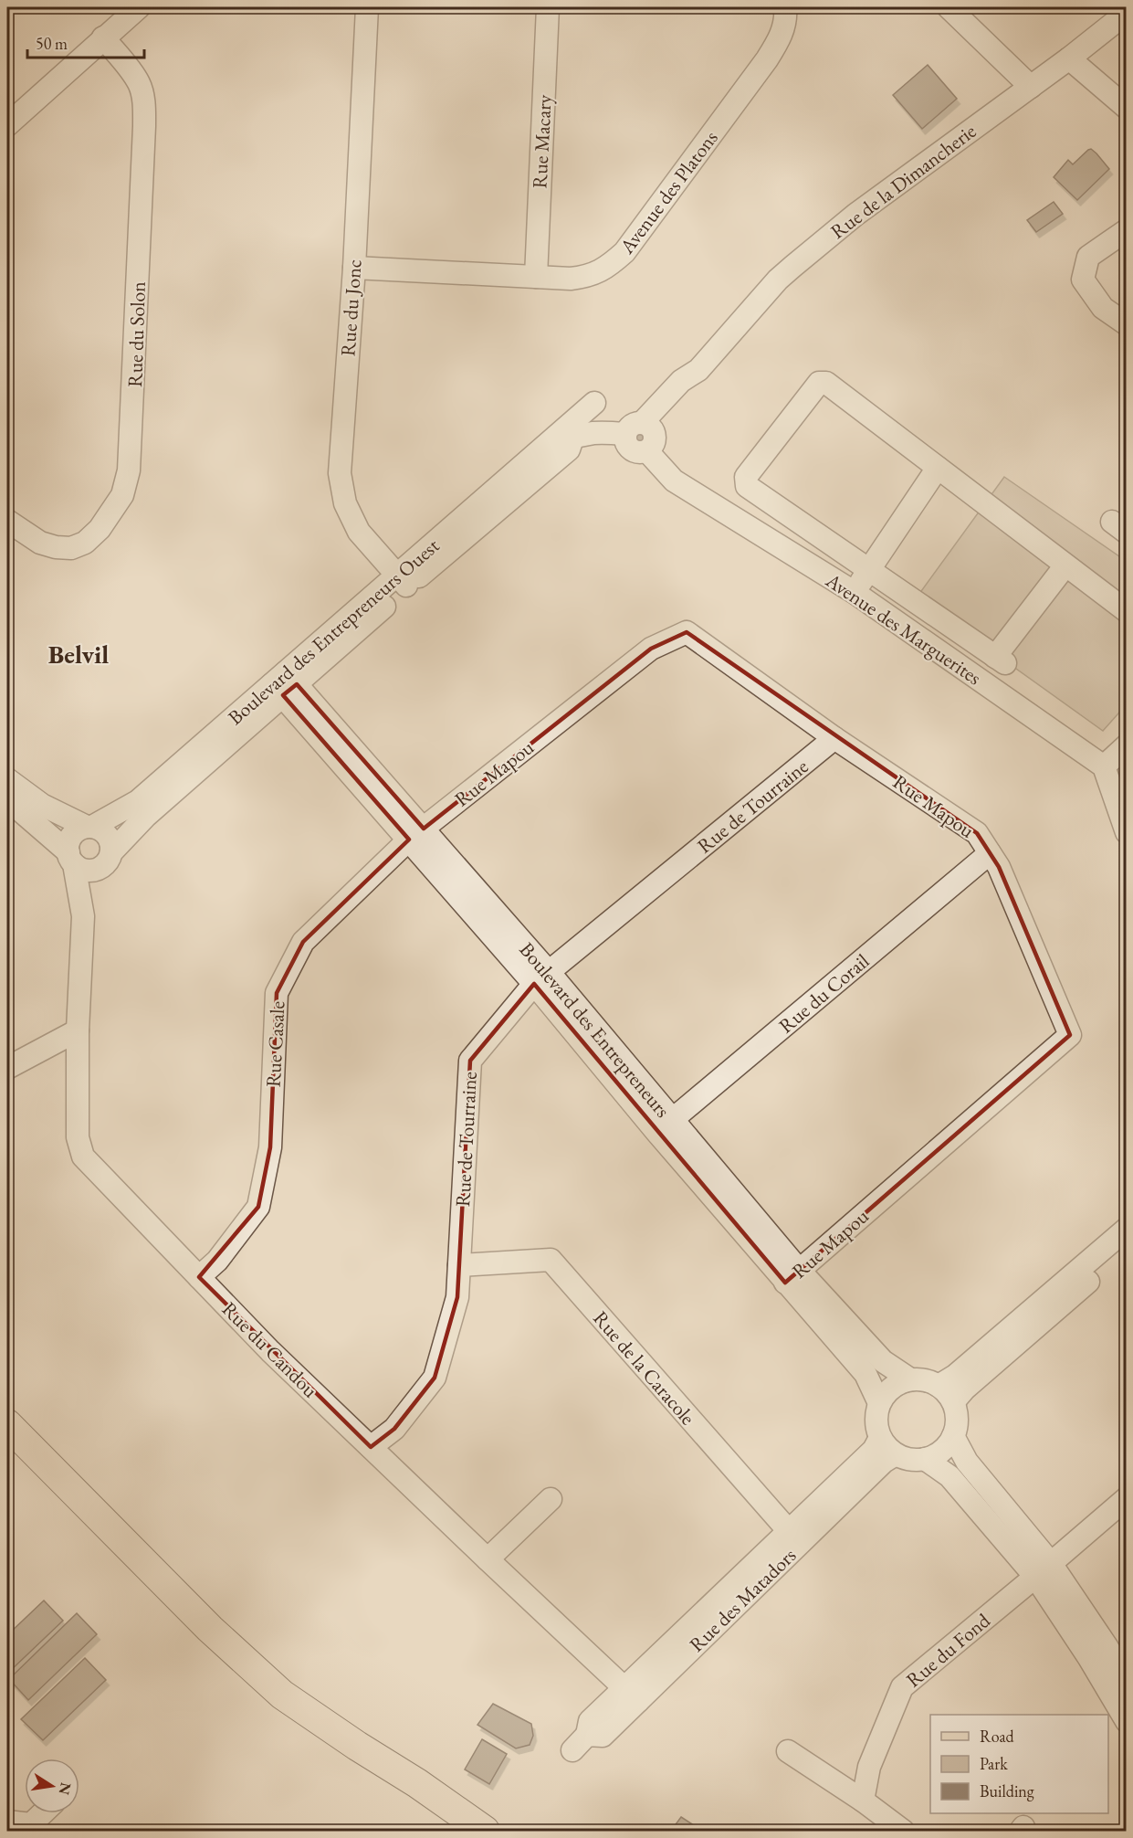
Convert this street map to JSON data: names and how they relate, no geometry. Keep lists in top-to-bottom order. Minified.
{"streets":{"street":["Rue Macary","Rue de la Dimancherie","Avenue des Platons","Rue du Jonc","Rue du Solon","Avenue des Marguerites","Boulevard des Entrepreneurs Ouest","Rue Mapou","Rue de Tourraine","Rue du Corail","Boulevard des Entrepreneurs","Rue Casale","Rue du Candou","Rue de la Caracole","Rue des Matadors","Rue du Fond"]},"crossings":[["Rue Macary","Avenue des Platons"],["Rue de la Dimancherie","Avenue des Marguerites"],["Rue de la Dimancherie","Boulevard des Entrepreneurs Ouest"],["Avenue des Platons","Rue du Jonc"],["Rue du Jonc","Boulevard des Entrepreneurs Ouest"],["Avenue des Marguerites","Boulevard des Entrepreneurs Ouest"],["Boulevard des Entrepreneurs Ouest","Boulevard des Entrepreneurs"],["Boulevard des Entrepreneurs Ouest","Rue du Candou"],["Rue Mapou","Rue de Tourraine"],["Rue Mapou","Rue du Corail"],["Rue Mapou","Boulevard des Entrepreneurs"],["Rue Mapou","Rue Casale"],["Rue de Tourraine","Boulevard des Entrepreneurs"],["Rue de Tourraine","Rue du Candou"],["Rue de Tourraine","Rue de la Caracole"],["Rue du Corail","Boulevard des Entrepreneurs"],["Boulevard des Entrepreneurs","Rue Casale"],["Boulevard des Entrepreneurs","Rue des Matadors"],["Rue Casale","Rue du Candou"],["Rue du Candou","Rue des Matadors"],["Rue de la Caracole","Rue des Matadors"]],"districts":["Belvil"],"legend":["Road","Park","Building"],"scale_bar":"50 m","north":"right"}
